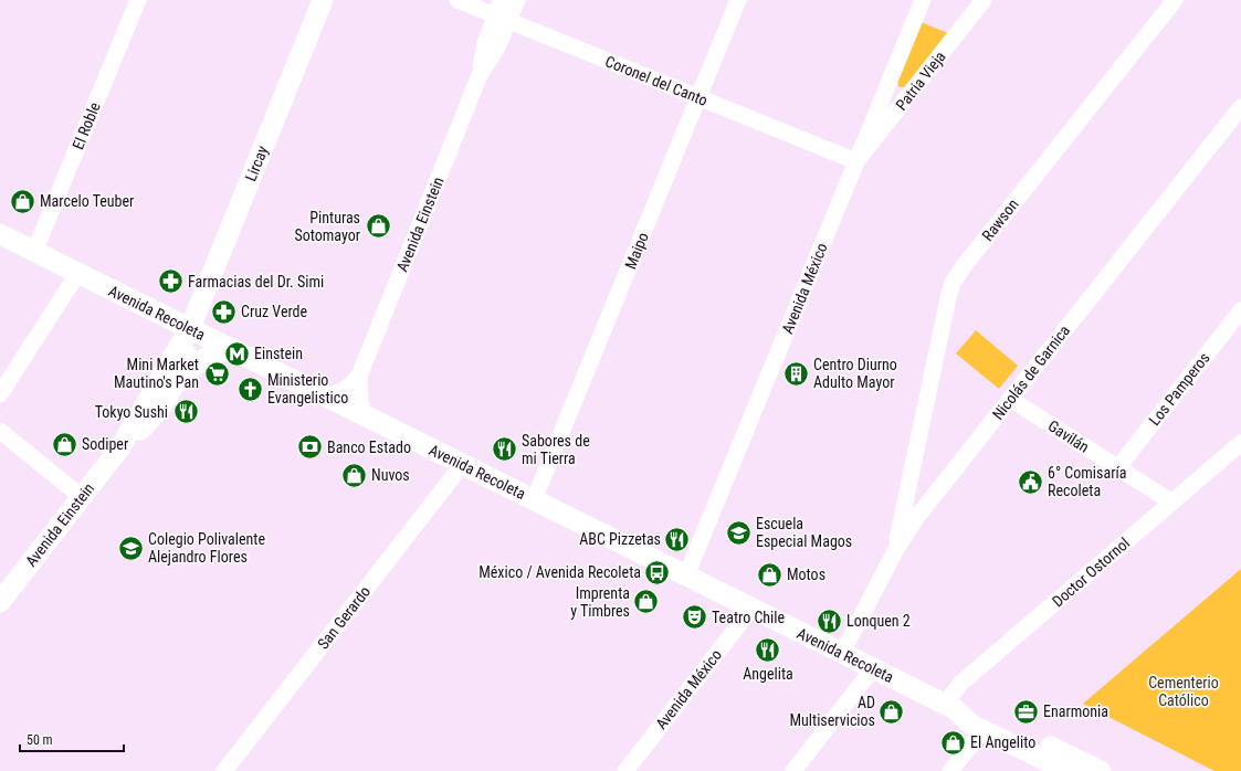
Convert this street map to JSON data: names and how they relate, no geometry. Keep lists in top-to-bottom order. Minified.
{"streets":{"main road":["Lircay","Avenida Einstein","Avenida Recoleta"],"street":["Coronel del Canto","Patria Vieja","El Roble","Rawson","Maipo","Avenida México","Nicolás de Garnica","Los Pamperos","Gavilán","Doctor Ostornol","San Gerardo"]},"crossings":[["Coronel del Canto","Patria Vieja"],["Coronel del Canto","Avenida Einstein"],["Coronel del Canto","Maipo"],["Coronel del Canto","Avenida México"],["Patria Vieja","Avenida México"],["El Roble","Avenida Recoleta"],["Lircay","Avenida Einstein"],["Lircay","Avenida Recoleta"],["Rawson","Nicolás de Garnica"],["Avenida Einstein","Avenida Recoleta"],["Maipo","Avenida Recoleta"],["Avenida México","Avenida Recoleta"],["Avenida Recoleta","Nicolás de Garnica"],["Avenida Recoleta","Doctor Ostornol"],["Avenida Recoleta","San Gerardo"],["Nicolás de Garnica","Gavilán"],["Los Pamperos","Gavilán"],["Gavilán","Doctor Ostornol"]],"parks":["Cementerio Católico"],"places":{"shop":["Marcelo Teuber","Pinturas Sotomayor","Sodiper","Nuvos","Motos","Imprenta y Timbres","AD Multiservicios","El Angelito"],"pharmacy":["Farmacias del Dr. Simi","Cruz Verde"],"metro station":["Einstein"],"supermarket":["Mini Market Mautino's Pan"],"building":["Centro Diurno Adulto Mayor"],"church":["Ministerio Evangelistico"],"restaurant":["Tokyo Sushi","Sabores de mi Tierra","ABC Pizzetas","Lonquen 2","Angelita"],"bank":["Banco Estado"],"public building":["6° Comisaría Recoleta"],"school or university":["Escuela Especial Magos","Colegio Polivalente Alejandro Flores"],"bus stop":["México / Avenida Recoleta"],"theatre":["Teatro Chile"],"office":["Enarmonia"]},"scale_bar":"50 m"}
